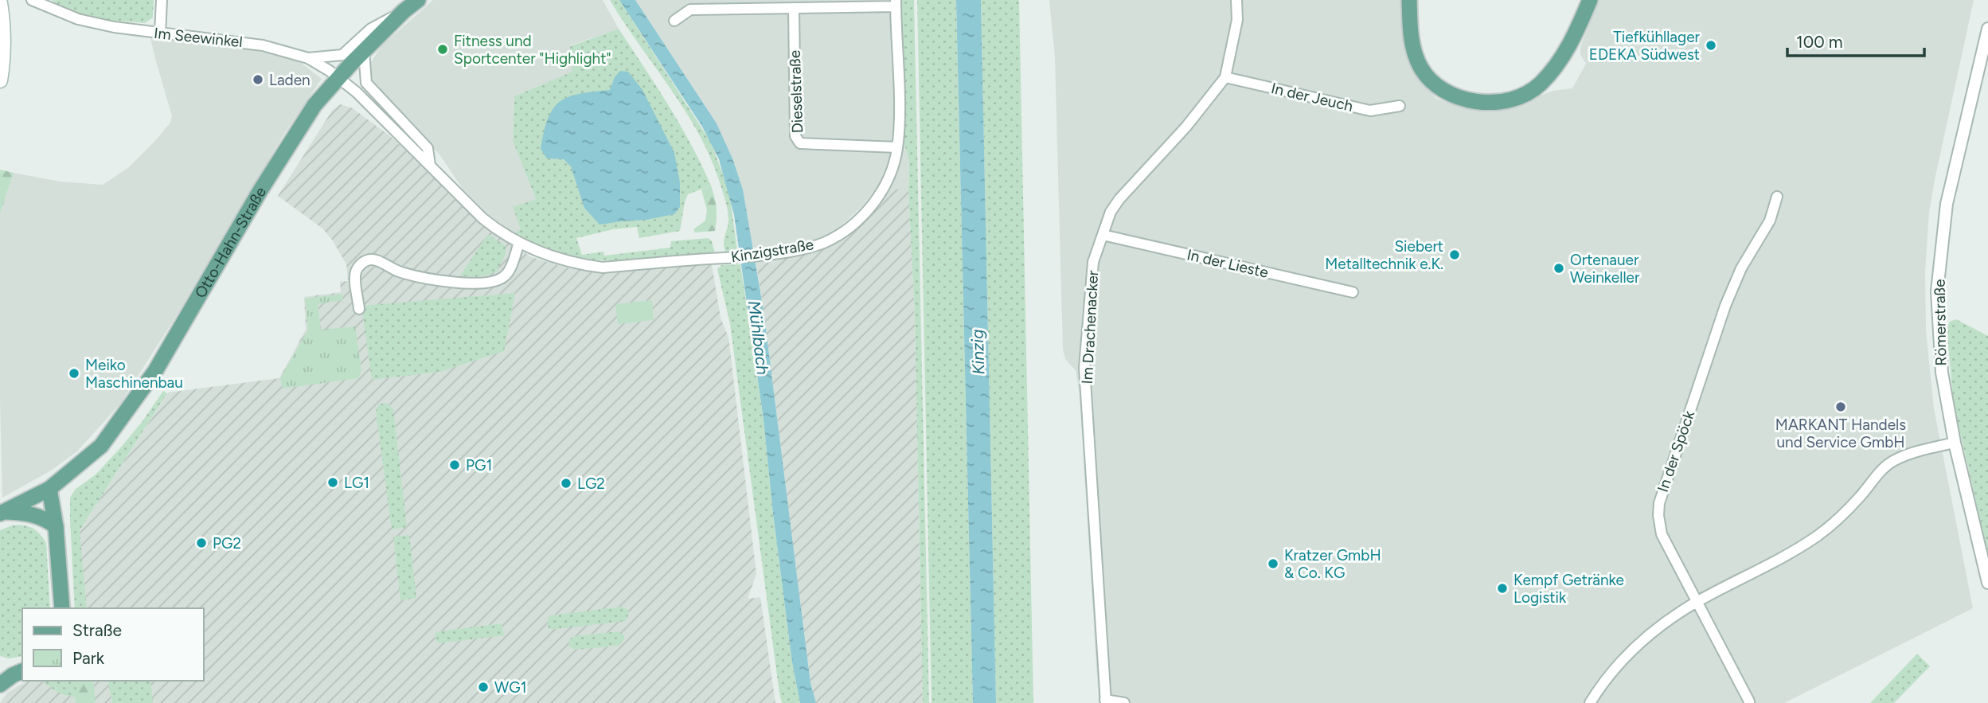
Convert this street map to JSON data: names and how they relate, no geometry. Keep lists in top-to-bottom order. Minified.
{"streets":{"main road":["Otto-Hahn-Straße"],"street":["Im Seewinkel","Dieselstraße","In der Jeuch","Kinzigstraße","In der Lieste","Römerstraße","Im Drachenacker","In der Spöck"]},"crossings":[["Im Seewinkel","Otto-Hahn-Straße"],["Im Seewinkel","Kinzigstraße"],["Dieselstraße","Kinzigstraße"],["In der Jeuch","Im Drachenacker"],["Otto-Hahn-Straße","Kinzigstraße"],["In der Lieste","Im Drachenacker"]],"water":["Mühlbach","Kinzig"],"places":["Tiefkühllager EDEKA Südwest","Fitness und Sportcenter \"Highlight\"","Laden","Siebert Metalltechnik e.K.","Ortenauer Weinkeller","Meiko Maschinenbau","MARKANT Handels und Service GmbH","PG1","LG1","LG2","PG2","Kratzer GmbH & Co. KG","Kempf Getränke Logistik","WG1"],"legend":["Straße","Park"],"scale_bar":"100 m"}
